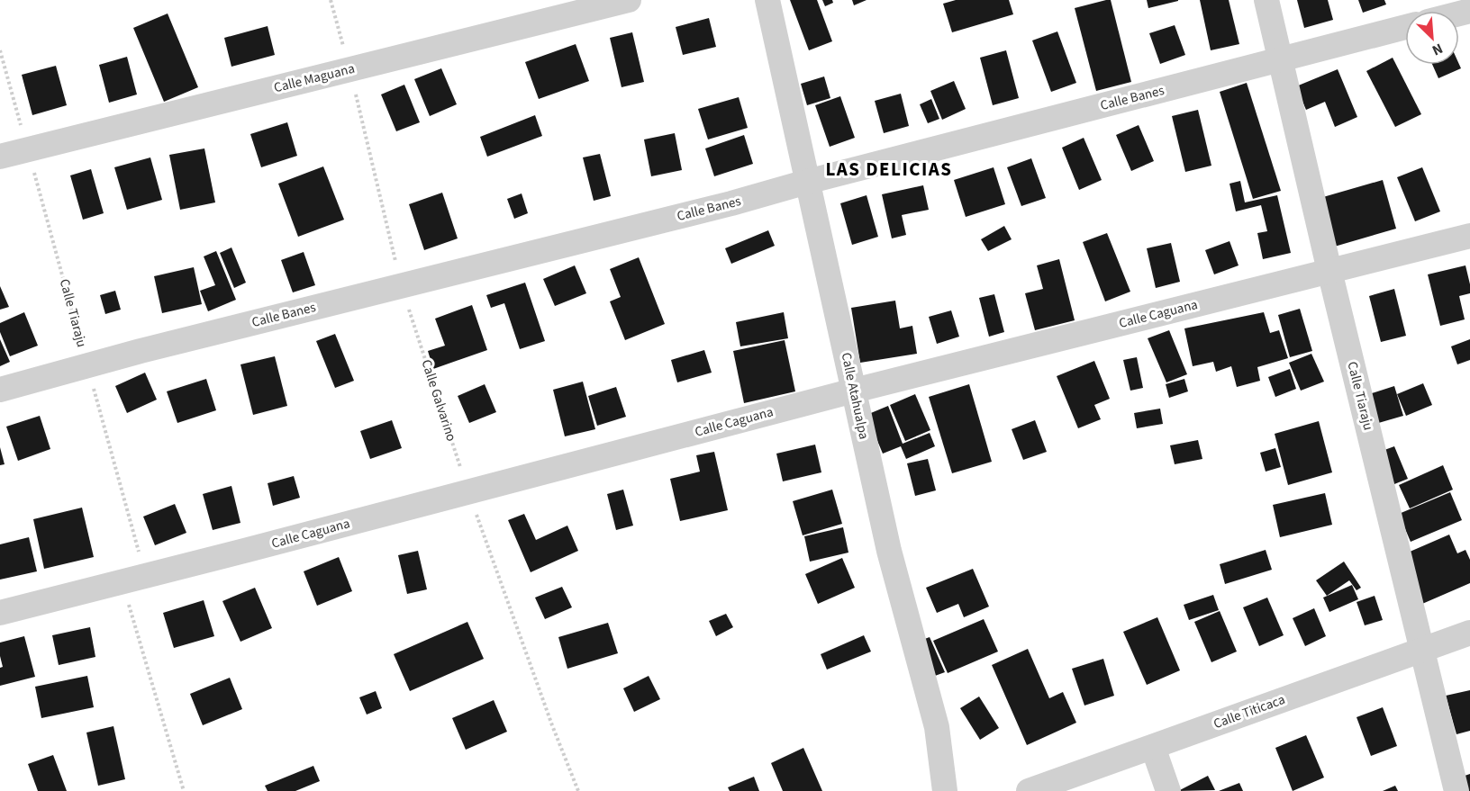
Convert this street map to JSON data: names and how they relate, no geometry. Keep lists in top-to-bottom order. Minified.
{"streets":{"street":["Calle Maguana","Calle Banes","Calle Tiaraju","Calle Caguana","Calle Atahualpa","Calle Titicaca"],"path":["Calle Galvarino"]},"crossings":[["Calle Maguana","Calle Tiaraju"],["Calle Maguana","Calle Galvarino"],["Calle Banes","Calle Tiaraju"],["Calle Banes","Calle Atahualpa"],["Calle Banes","Calle Galvarino"],["Calle Tiaraju","Calle Caguana"],["Calle Tiaraju","Calle Titicaca"],["Calle Caguana","Calle Atahualpa"],["Calle Caguana","Calle Galvarino"]],"districts":["LAS DELICIAS"],"north":"bottom right"}
